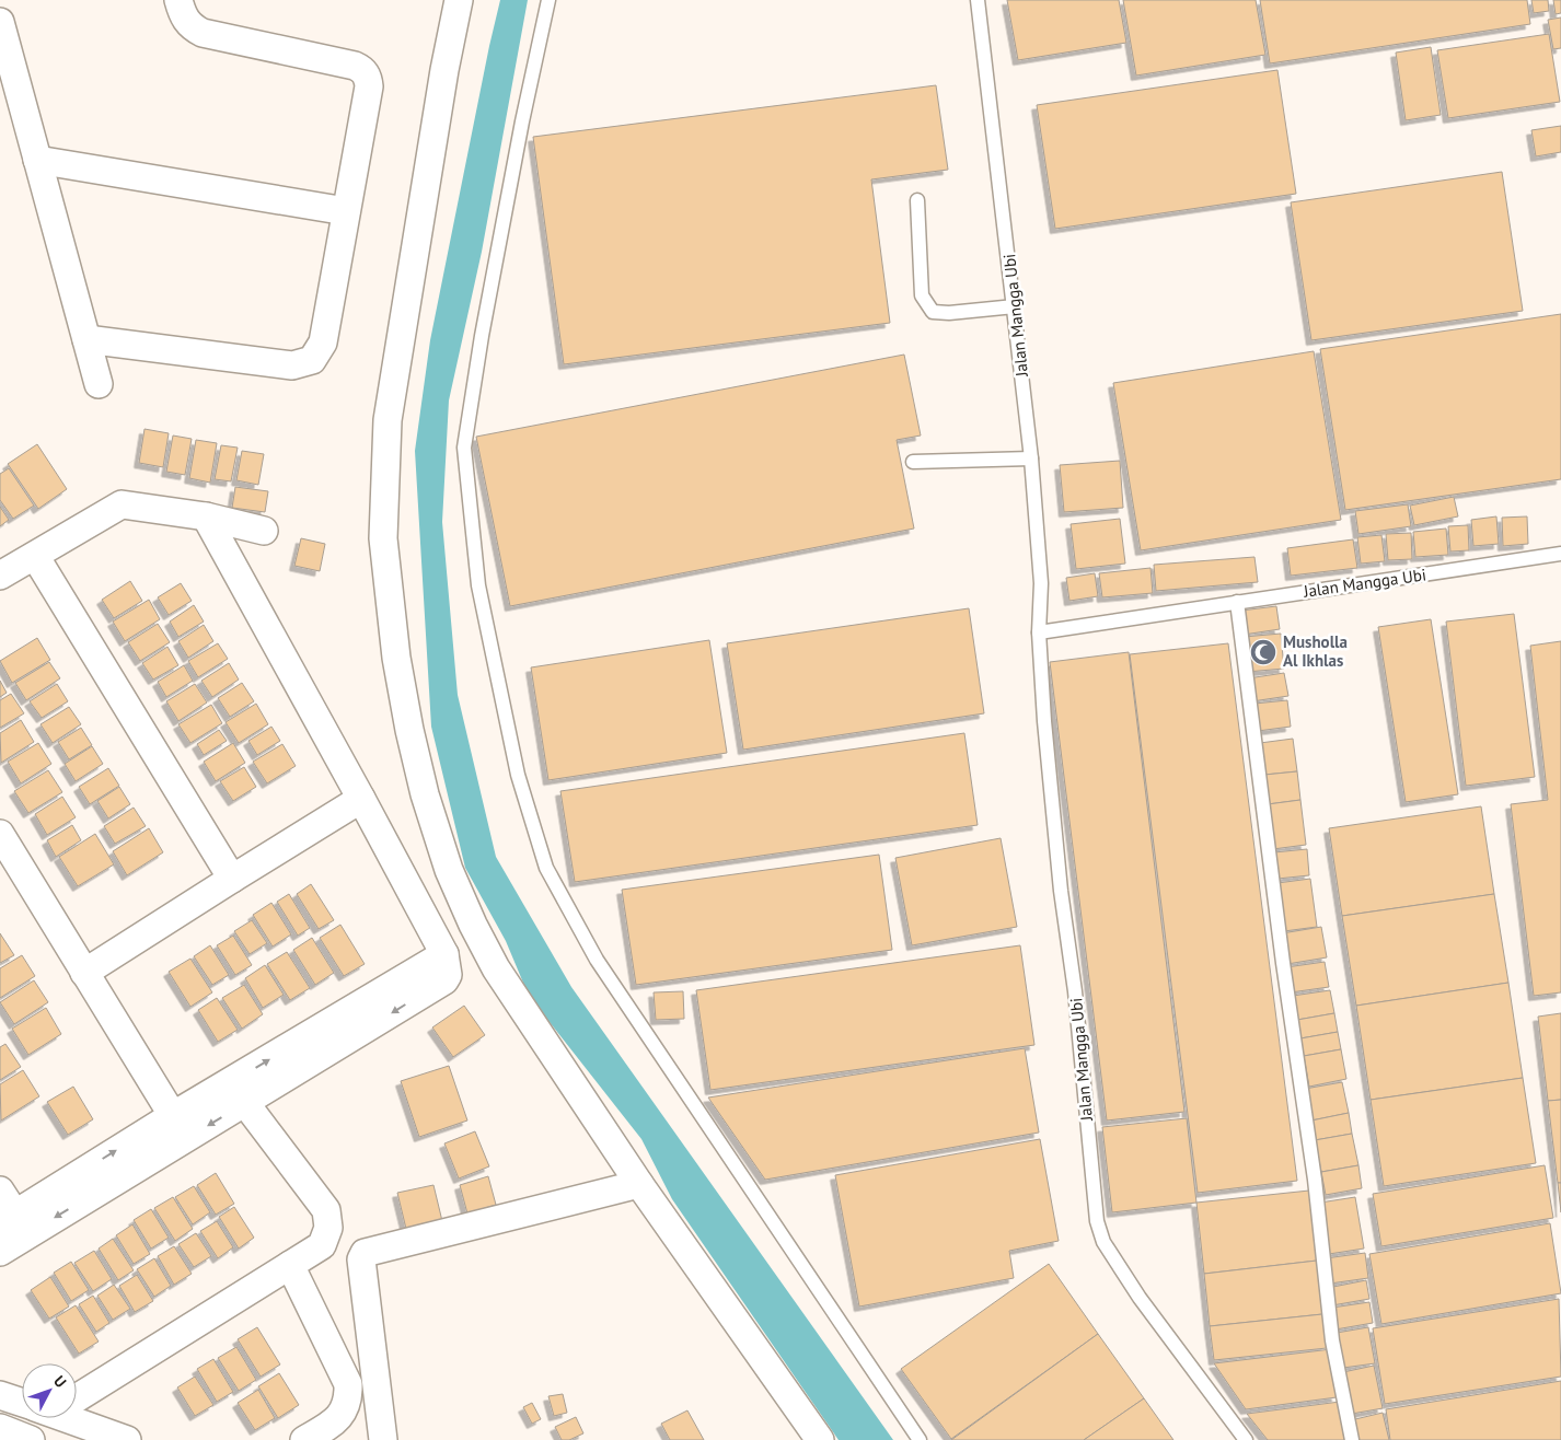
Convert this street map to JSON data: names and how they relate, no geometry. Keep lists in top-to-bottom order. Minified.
{"streets":{"lane":["Jalan Mangga Ubi"]},"places":{"mosque":["Musholla Al Ikhlas"]},"north":"top right"}
